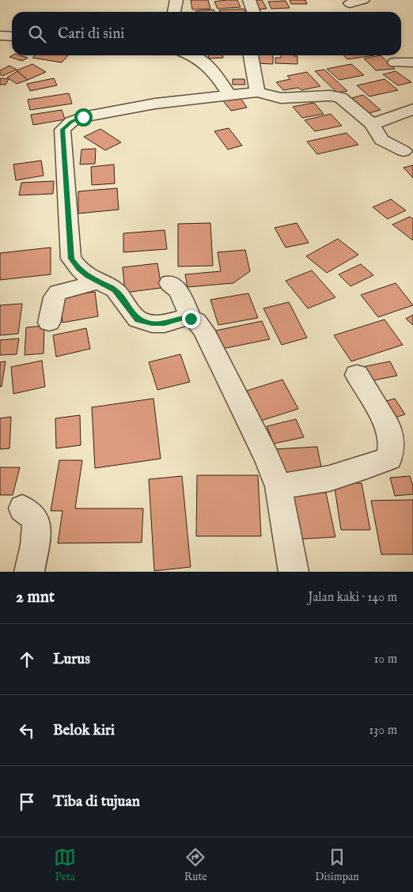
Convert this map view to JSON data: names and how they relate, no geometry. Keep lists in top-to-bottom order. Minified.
{"page":{"search":"Cari di sini","heading":["2 mnt","Jalan kaki · 140 m"],"list":[["Lurus","10 m"],["Belok kiri","130 m"],"Tiba di tujuan"],"nav":["Peta","Rute","Disimpan"]}}
